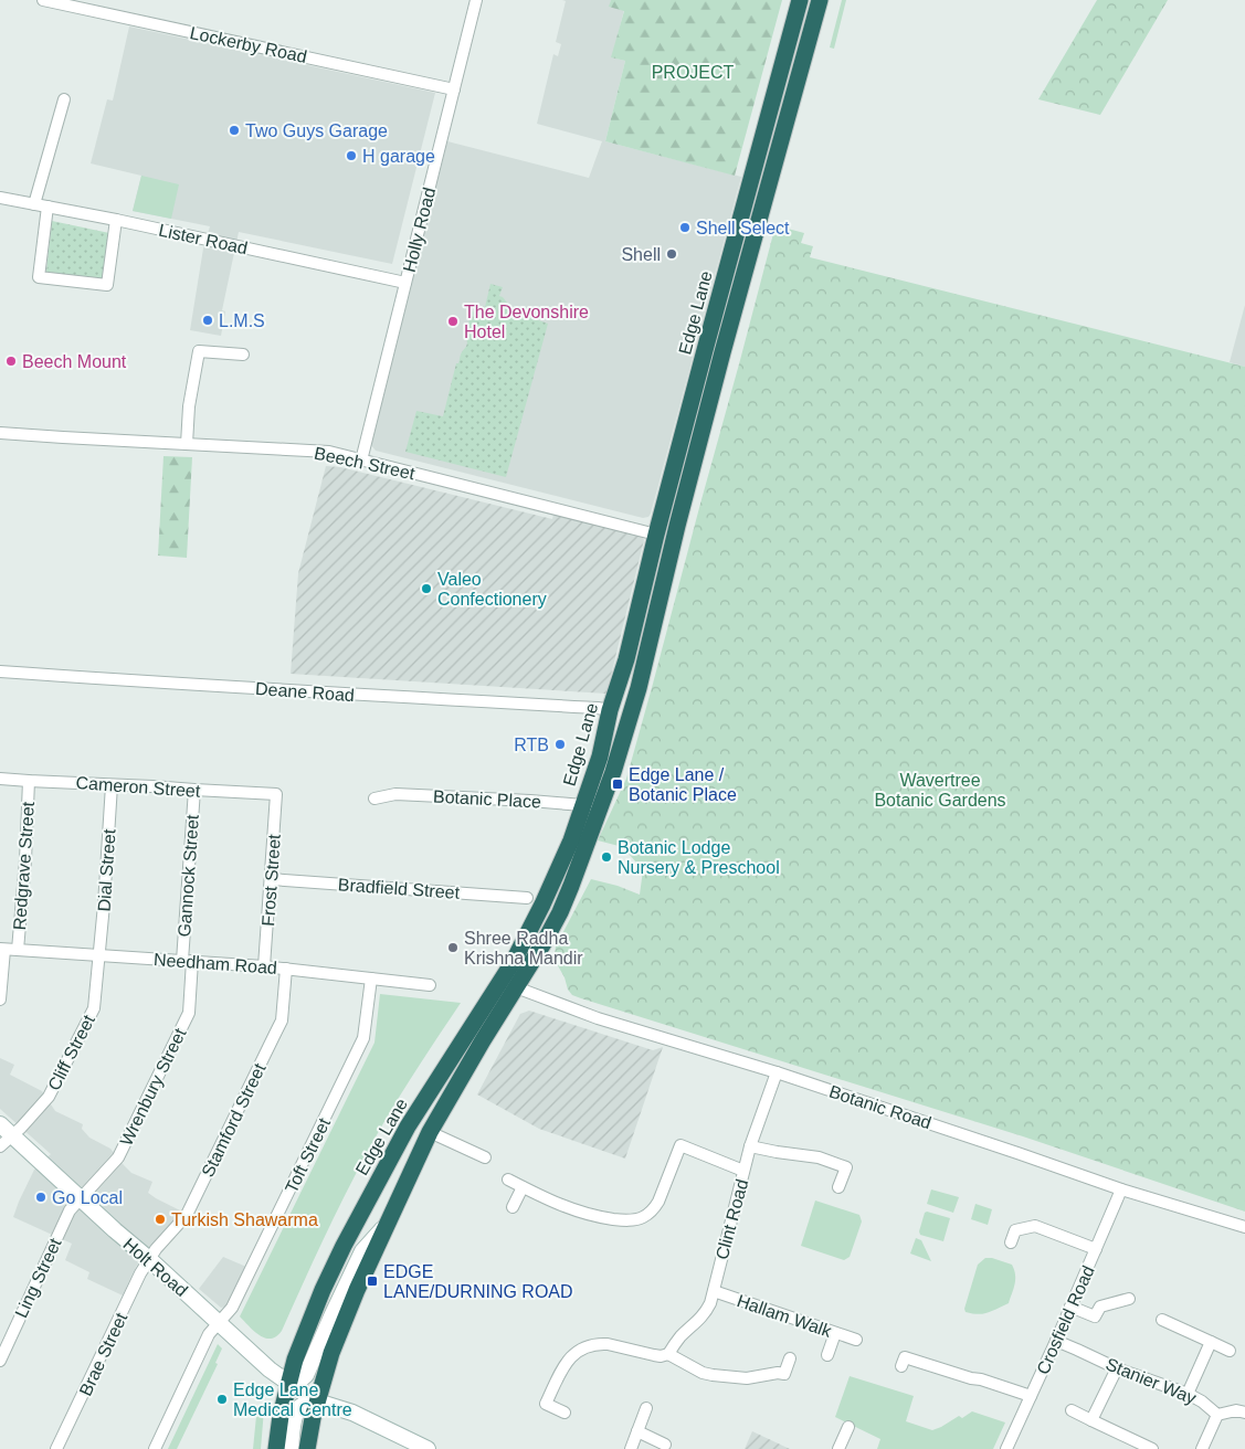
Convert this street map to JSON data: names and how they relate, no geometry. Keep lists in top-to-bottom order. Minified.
{"streets":{"highway":["Edge Lane"],"main road":["Holt Road"],"street":["Lockerby Road","Holly Road","Lister Road","Beech Street","Deane Road","Cameron Street","Botanic Place","Redgrave Street","Dial Street","Gannock Street","Frost Street","Bradfield Street","Needham Road","Cliff Street","Wrenbury Street","Botanic Road","Stamford Street","Toft Street","Clint Road","Ling Street","Hallam Walk","Crosfield Road","Brae Street","Stanier Way"]},"crossings":[["Lockerby Road","Holly Road"],["Holly Road","Lister Road"],["Holly Road","Beech Street"],["Edge Lane","Beech Street"],["Edge Lane","Deane Road"],["Edge Lane","Botanic Place"],["Edge Lane","Botanic Road"],["Edge Lane","Holt Road"],["Cameron Street","Redgrave Street"],["Cameron Street","Dial Street"],["Cameron Street","Gannock Street"],["Cameron Street","Frost Street"],["Redgrave Street","Needham Road"],["Dial Street","Needham Road"],["Dial Street","Cliff Street"],["Gannock Street","Needham Road"],["Gannock Street","Wrenbury Street"],["Frost Street","Bradfield Street"],["Frost Street","Needham Road"],["Needham Road","Cliff Street"],["Needham Road","Wrenbury Street"],["Needham Road","Stamford Street"],["Needham Road","Toft Street"],["Cliff Street","Holt Road"],["Wrenbury Street","Holt Road"],["Wrenbury Street","Ling Street"],["Botanic Road","Clint Road"],["Botanic Road","Crosfield Road"],["Stamford Street","Holt Road"],["Stamford Street","Brae Street"],["Toft Street","Holt Road"],["Clint Road","Hallam Walk"],["Holt Road","Ling Street"],["Holt Road","Brae Street"],["Crosfield Road","Stanier Way"]],"parks":["PROJECT","Wavertree Botanic Gardens"],"places":{"other":["Two Guys Garage","H garage","Shell Select","Shell","L.M.S","The Devonshire Hotel","Beech Mount","Valeo Confectionery","RTB","Botanic Lodge Nursery & Preschool","Shree Radha Krishna Mandir","Go Local","Turkish Shawarma","Edge Lane Medical Centre"],"transit":["Edge Lane / Botanic Place","EDGE LANE/DURNING ROAD"]}}
